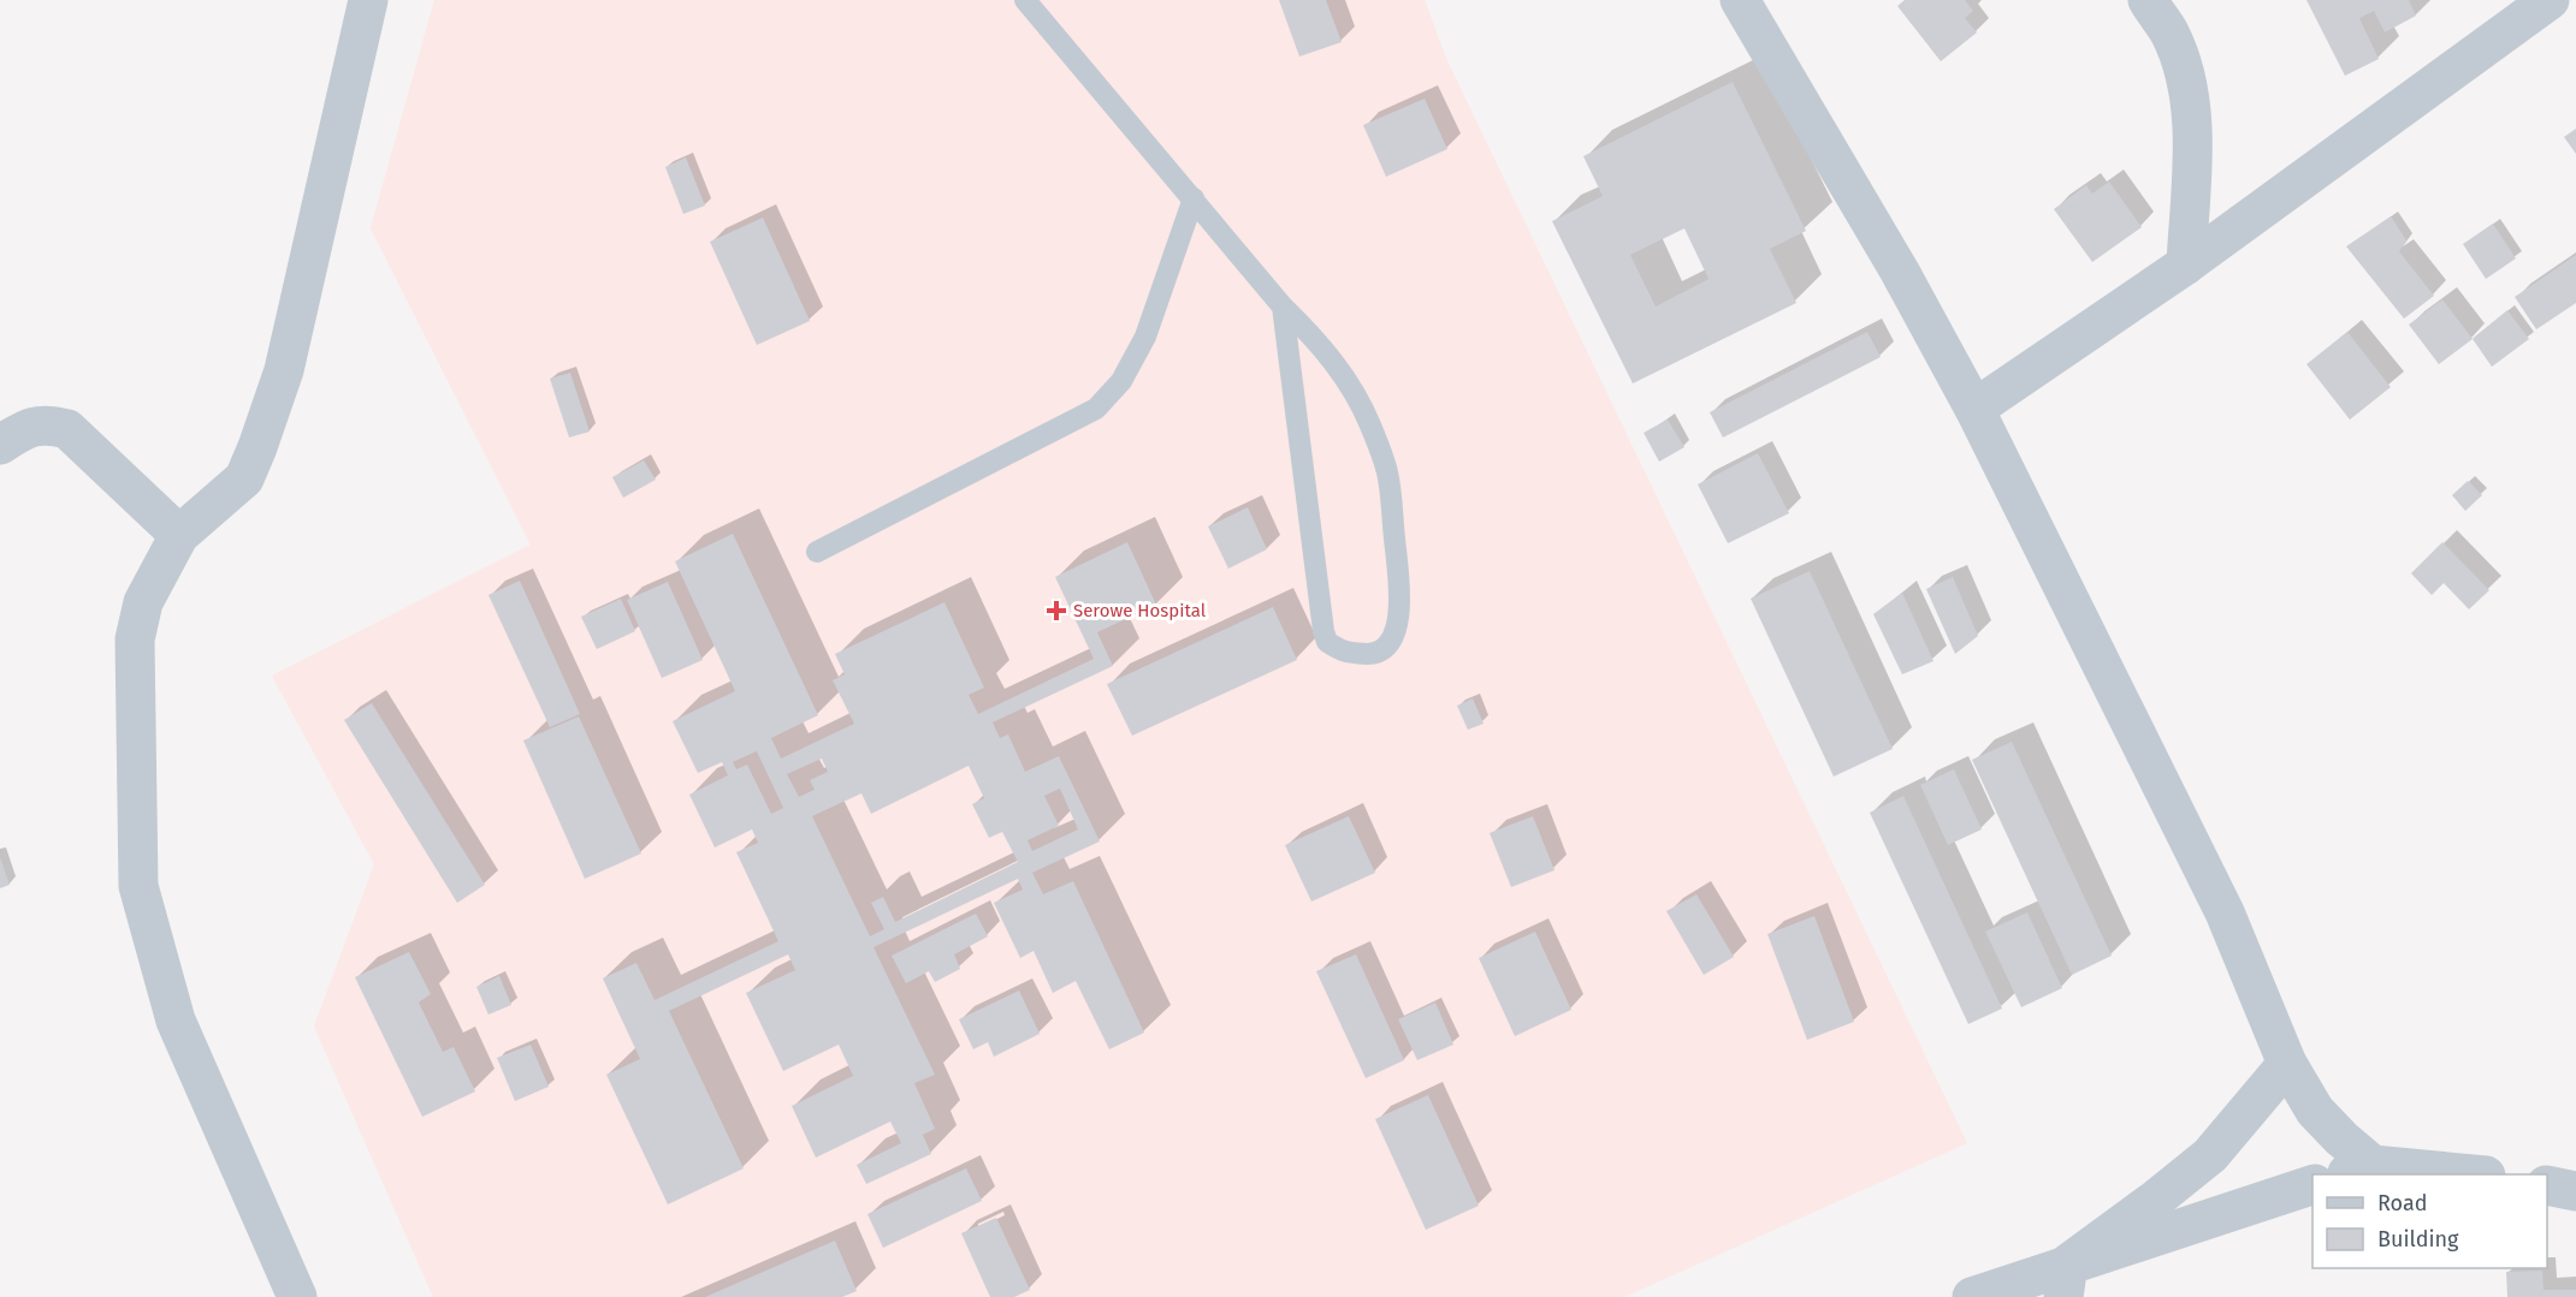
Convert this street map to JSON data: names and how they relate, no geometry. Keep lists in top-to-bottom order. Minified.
{"places":{"health":["Serowe Hospital"]},"legend":["Road","Building"]}
